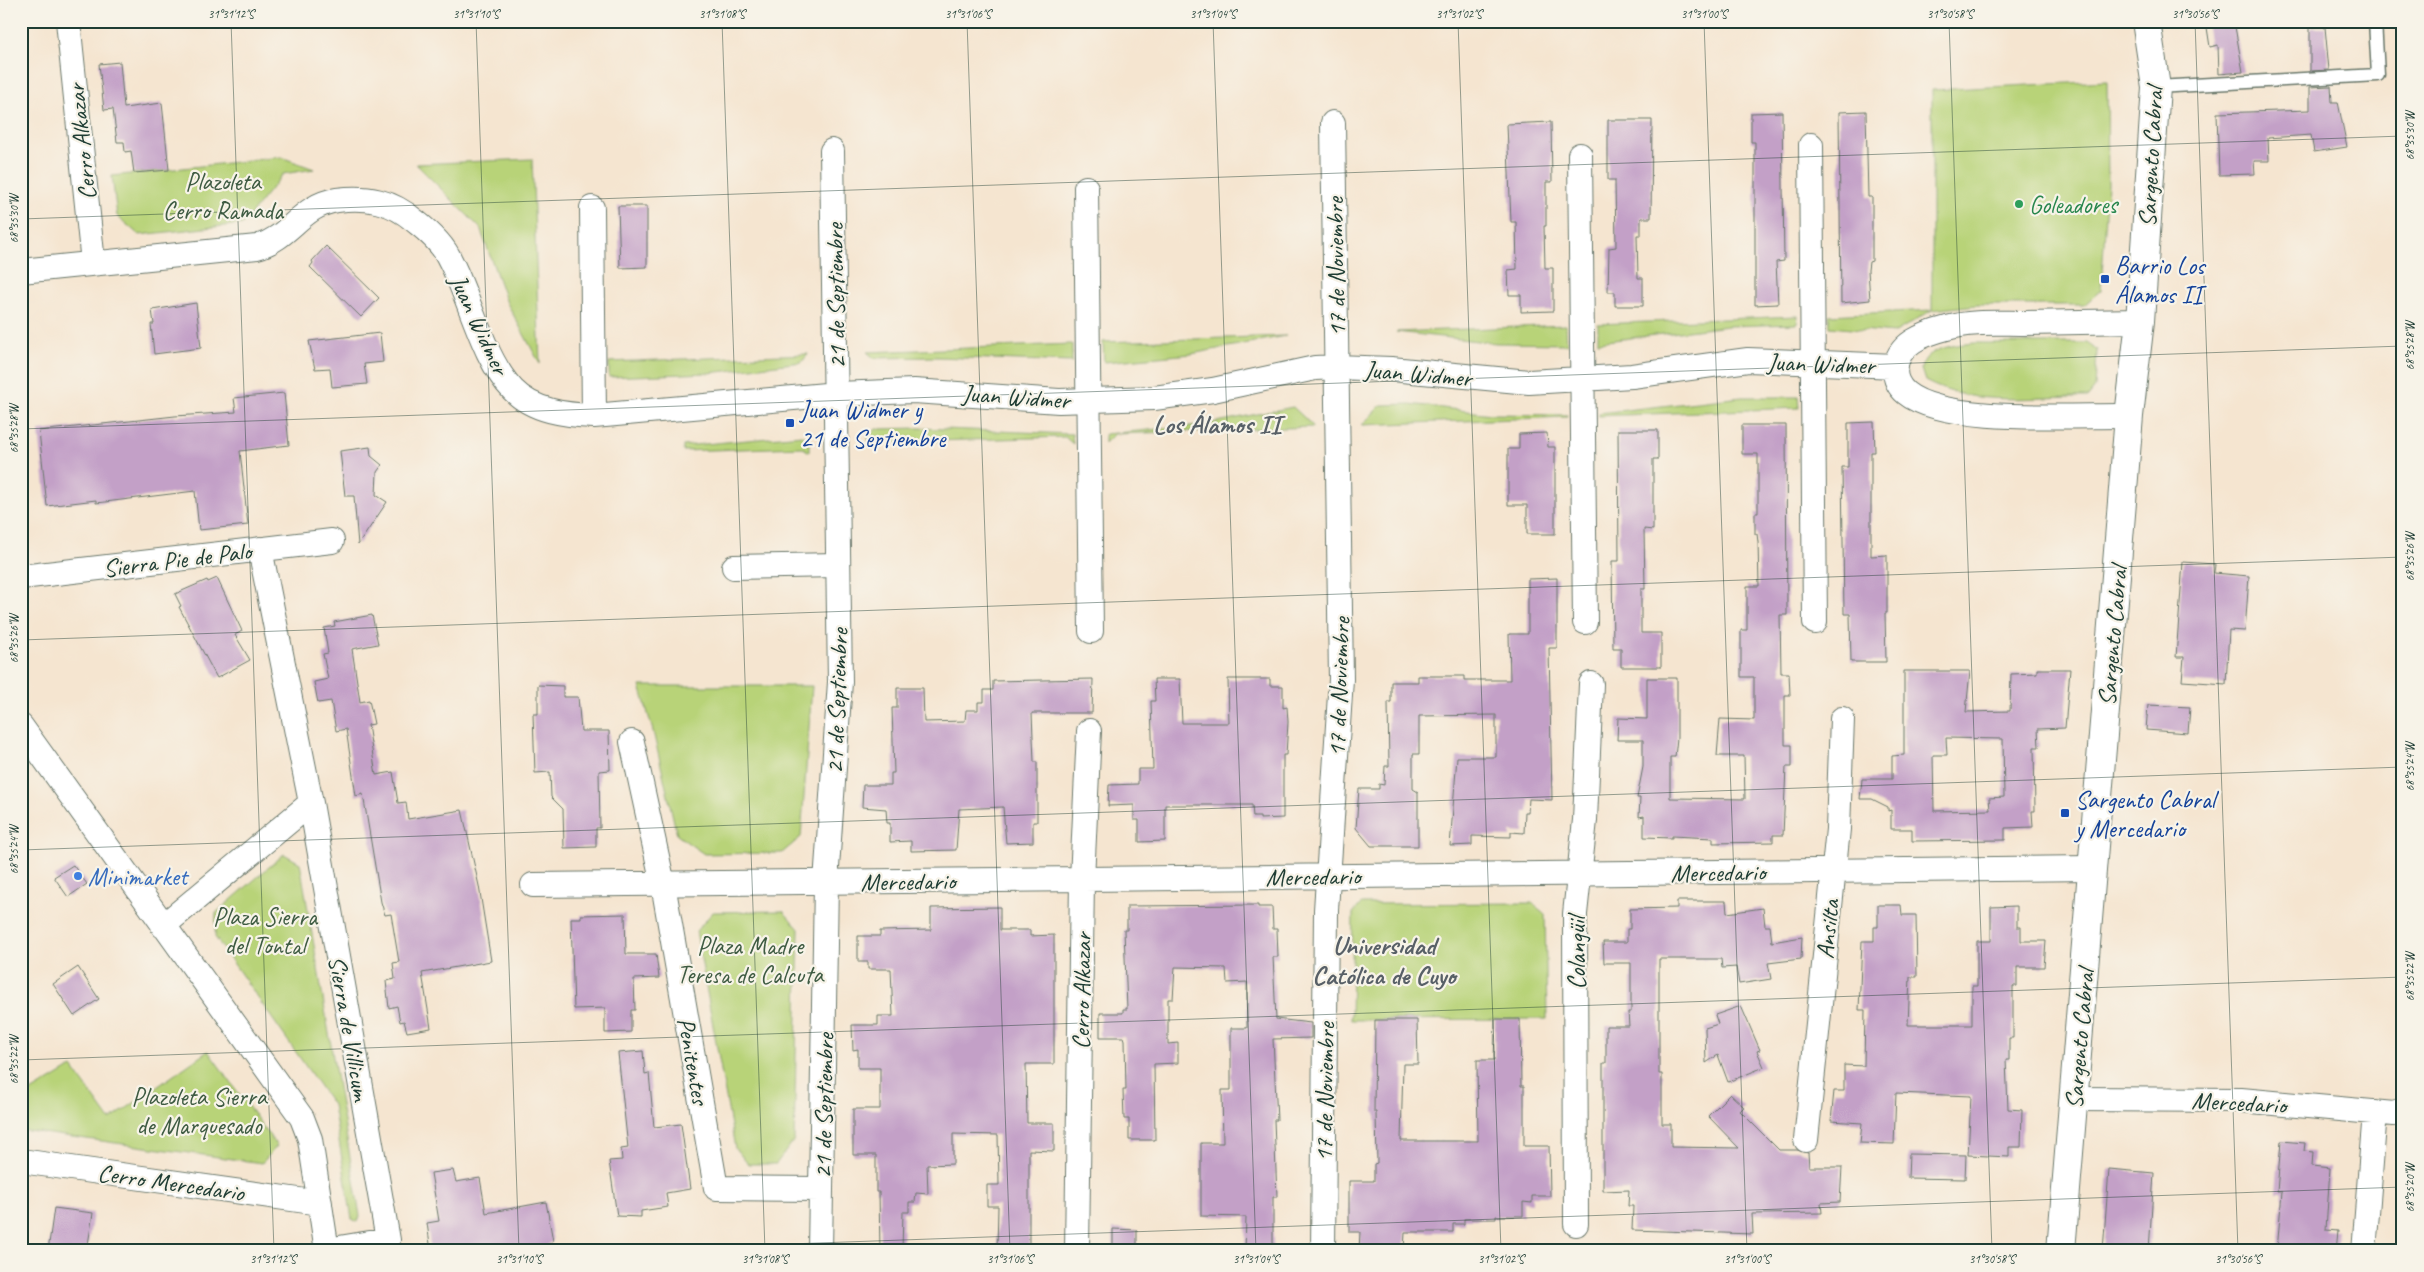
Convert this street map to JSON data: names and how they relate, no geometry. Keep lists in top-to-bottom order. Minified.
{"streets":{"main road":["Sargento Cabral"],"street":["Cerro Alkazar","17 de Noviembre","21 de Septiembre","Juan Widmer","Sierra Pie de Palo","Mercedario","Ansilta","Colangüil","Sierra de Villicum","Penitentes","Cerro Mercedario"]},"crossings":[["Cerro Alkazar","Juan Widmer"],["Cerro Alkazar","Mercedario"],["Sargento Cabral","Juan Widmer"],["Sargento Cabral","Mercedario"],["17 de Noviembre","Juan Widmer"],["17 de Noviembre","Mercedario"],["21 de Septiembre","Juan Widmer"],["21 de Septiembre","Mercedario"],["21 de Septiembre","Penitentes"],["Sierra Pie de Palo","Sierra de Villicum"],["Mercedario","Ansilta"],["Mercedario","Colangüil"],["Mercedario","Penitentes"]],"districts":["Los Álamos II","Universidad Católica de Cuyo"],"parks":["Plazoleta Cerro Ramada","Plaza Sierra del Tontal","Plaza Madre Teresa de Calcuta","Plazoleta Sierra de Marquesado"],"places":{"other":["Goleadores","Minimarket"],"transit":["Barrio Los Álamos II","Juan Widmer y 21 de Septiembre","Sargento Cabral y Mercedario"]},"coordinates":["31°31'12\"S","31°31'10\"S","31°31'08\"S","31°31'06\"S","31°31'04\"S","31°31'02\"S","31°31'00\"S","31°30'58\"S","31°30'56\"S","68°35'30\"W","68°35'28\"W","68°35'26\"W","68°35'24\"W","68°35'22\"W","68°35'20\"W"]}
